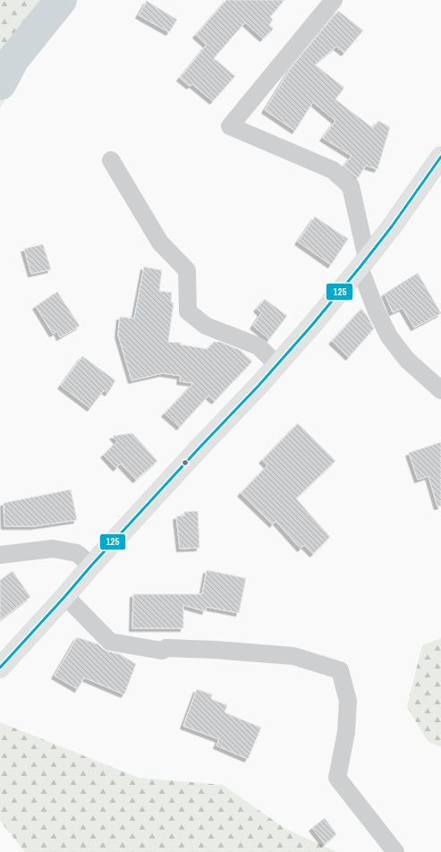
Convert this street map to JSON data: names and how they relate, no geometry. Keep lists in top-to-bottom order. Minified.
{"lines":["transit line 125"]}
